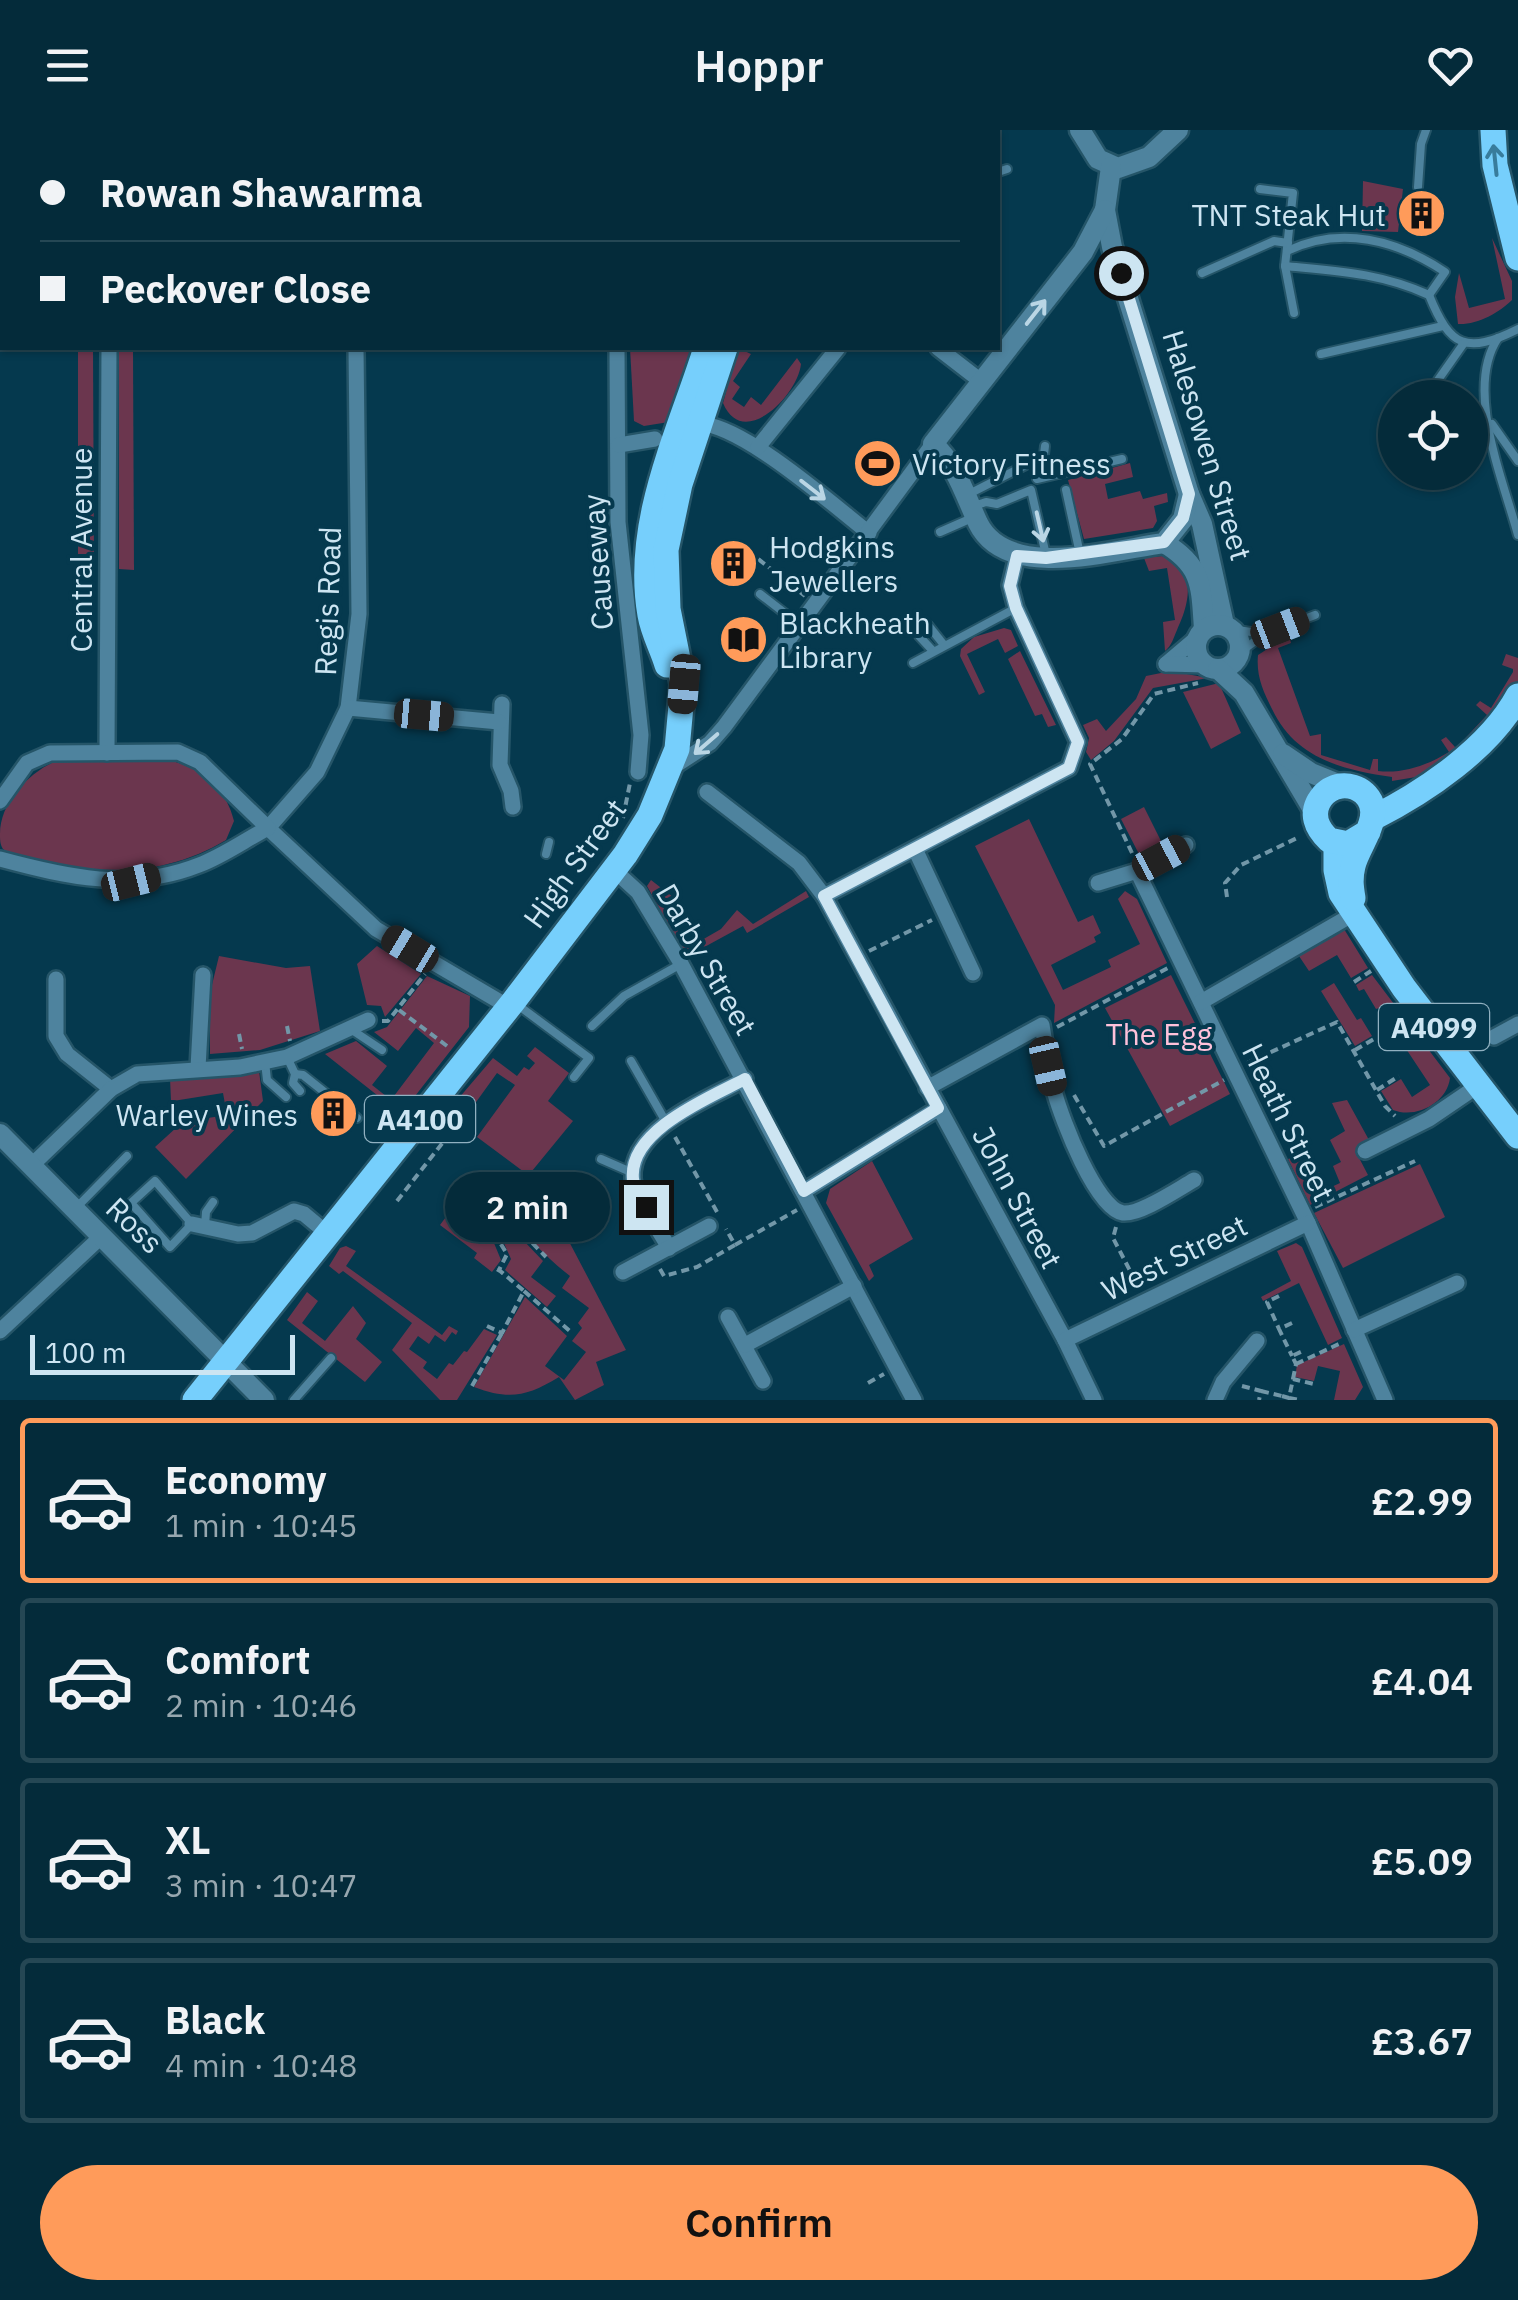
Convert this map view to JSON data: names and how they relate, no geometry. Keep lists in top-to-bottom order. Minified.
{"streets":{"main road":["High Street","A4099","A4100"],"street":["Halesowen Street","Central Avenue","Causeway","Regis Road","Darby Street","Heath Street","John Street","Ross","West Street"]},"crossings":[["High Street","Darby Street"],["High Street","A4100"],["High Street","Ross"],["A4100","Ross"],["Heath Street","West Street"],["John Street","West Street"]],"parks":["The Egg"],"places":{"building":["TNT Steak Hut","Hodgkins Jewellers","Warley Wines"],"sports":["Victory Fitness"],"library":["Blackheath Library"]},"scale_bar":"100 m","page":{"header":"Hoppr","banner":["Rowan Shawarma","Peckover Close"],"bubble":"2 min","scale":"100 m","list":[{"name":"Economy","note":"1 min · 10:45","value":"£2.99"},{"name":"Comfort","note":"2 min · 10:46","value":"£4.04"},{"name":"XL","note":"3 min · 10:47","value":"£5.09"},{"name":"Black","note":"4 min · 10:48","value":"£3.67"}],"buttons":"Confirm"}}
